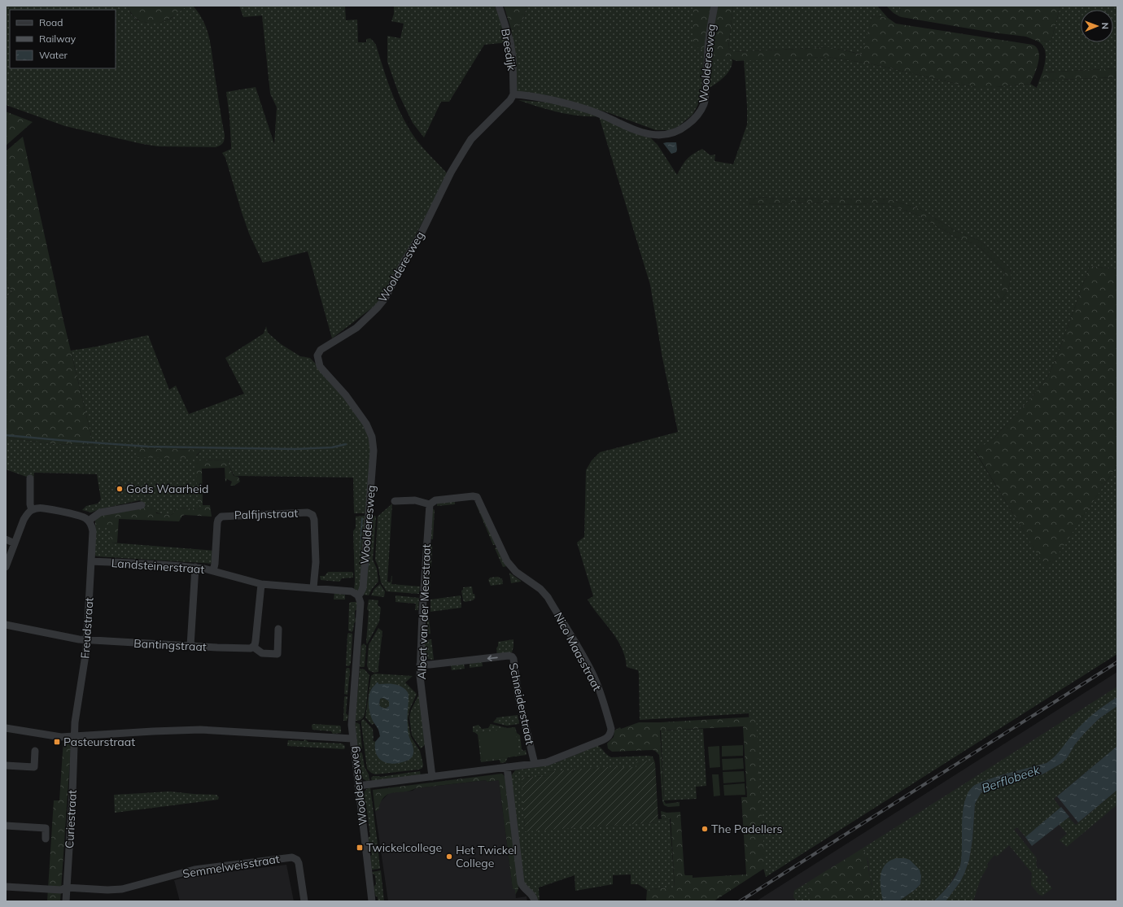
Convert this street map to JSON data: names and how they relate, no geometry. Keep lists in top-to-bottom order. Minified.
{"streets":{"street":["Breedijk","Woolderesweg","Palfijnstraat","Landsteinerstraat","Albert van der Meerstraat","Freudstraat","Bantingstraat","Nico Maasstraat","Schneiderstraat","Curiestraat","Semmelweisstraat"]},"crossings":[["Breedijk","Woolderesweg"],["Woolderesweg","Landsteinerstraat"],["Woolderesweg","Nico Maasstraat"],["Palfijnstraat","Landsteinerstraat"],["Landsteinerstraat","Freudstraat"],["Albert van der Meerstraat","Nico Maasstraat"],["Albert van der Meerstraat","Schneiderstraat"],["Freudstraat","Bantingstraat"],["Freudstraat","Curiestraat"],["Nico Maasstraat","Schneiderstraat"],["Curiestraat","Semmelweisstraat"]],"water":["Berflobeek"],"places":{"other":["Gods Waarheid","The Padellers","Het Twickel College"],"transit":["Pasteurstraat","Twickelcollege"]},"legend":["Road","Railway","Water"],"north":"right"}
